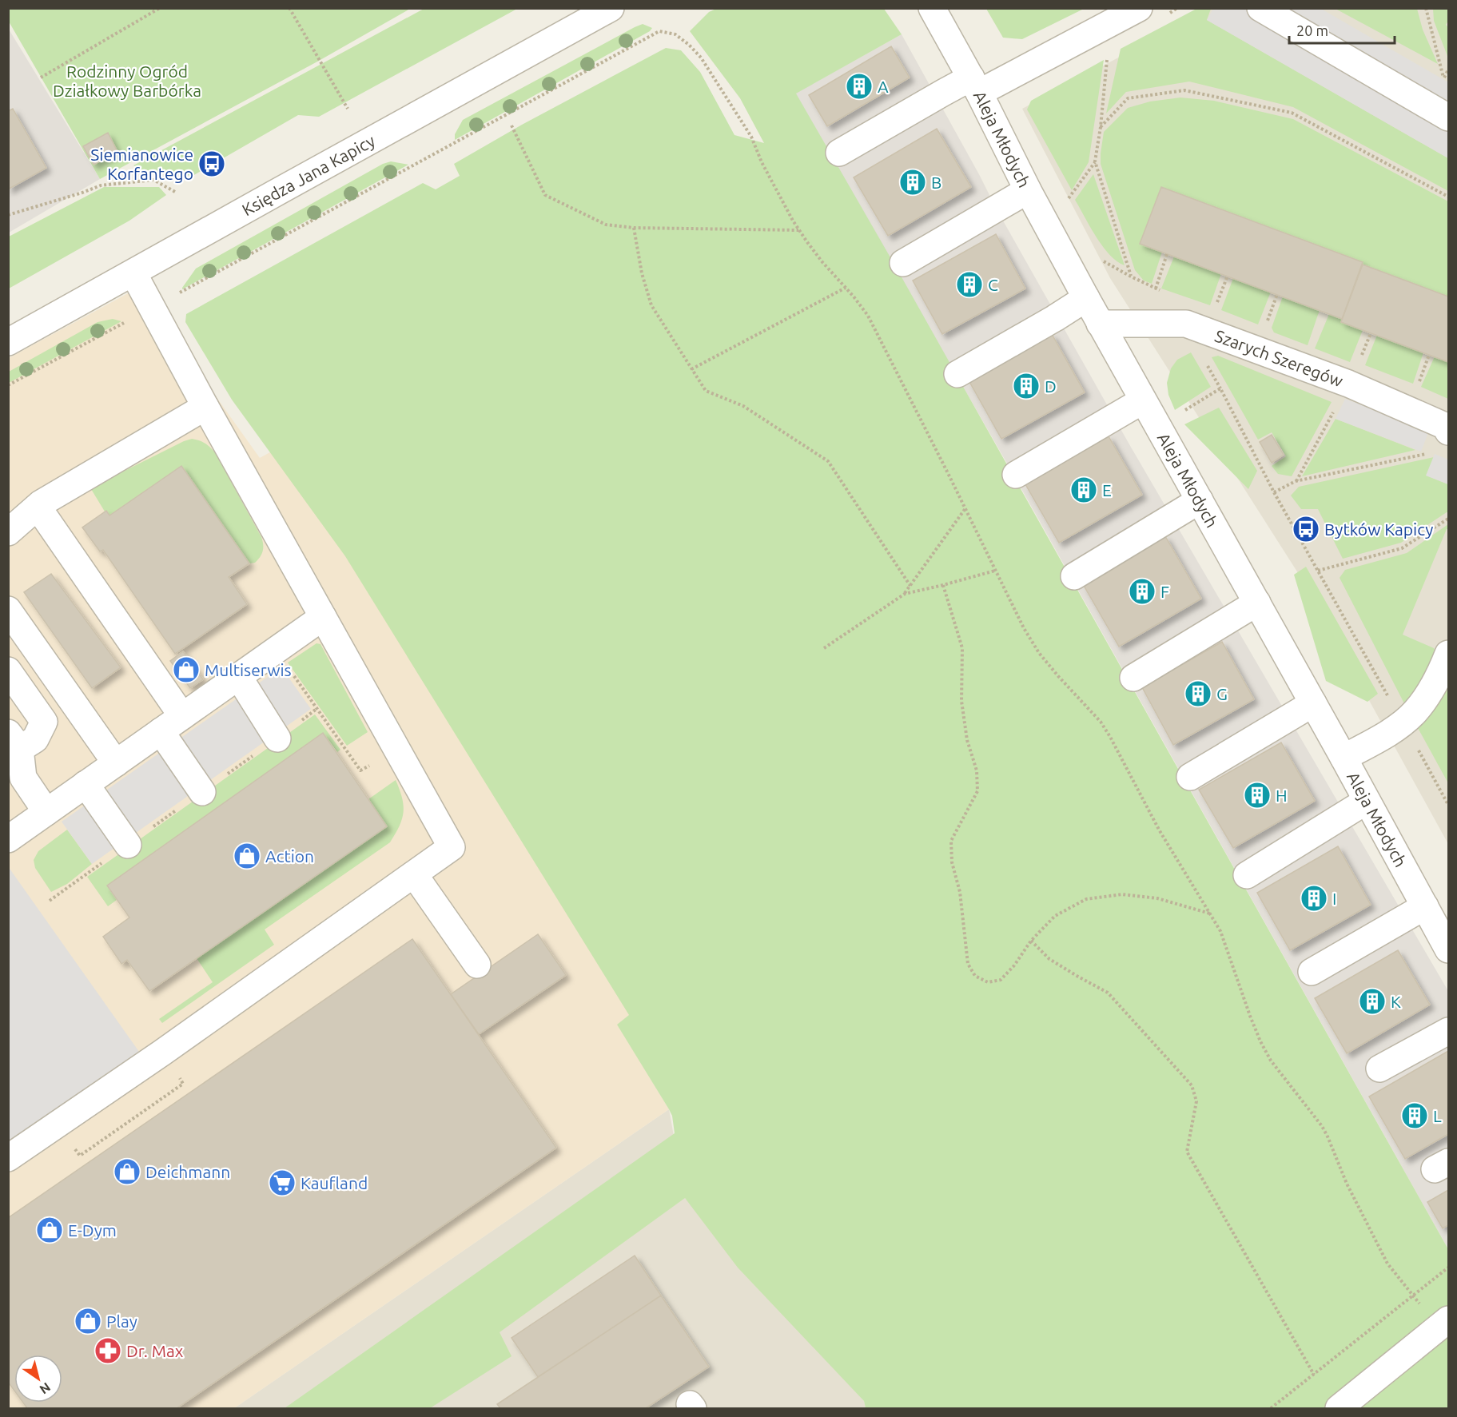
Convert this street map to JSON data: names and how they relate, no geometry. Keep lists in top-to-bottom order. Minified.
{"streets":{"street":["Aleja Młodych","Księdza Jana Kapicy","Szarych Szeregów"]},"crossings":[["Aleja Młodych","Szarych Szeregów"]],"parks":["Rodzinny Ogród Działkowy Barbórka"],"places":{"building":["A","B","C","D","E","F","G","H","I","K","L"],"bus stop":["Siemianowice Korfantego","Bytków Kapicy"],"shop":["Multiserwis","Action","Deichmann","E-Dym","Play"],"supermarket":["Kaufland"],"pharmacy":["Dr. Max"]},"scale_bar":"20 m","north":"bottom right"}
